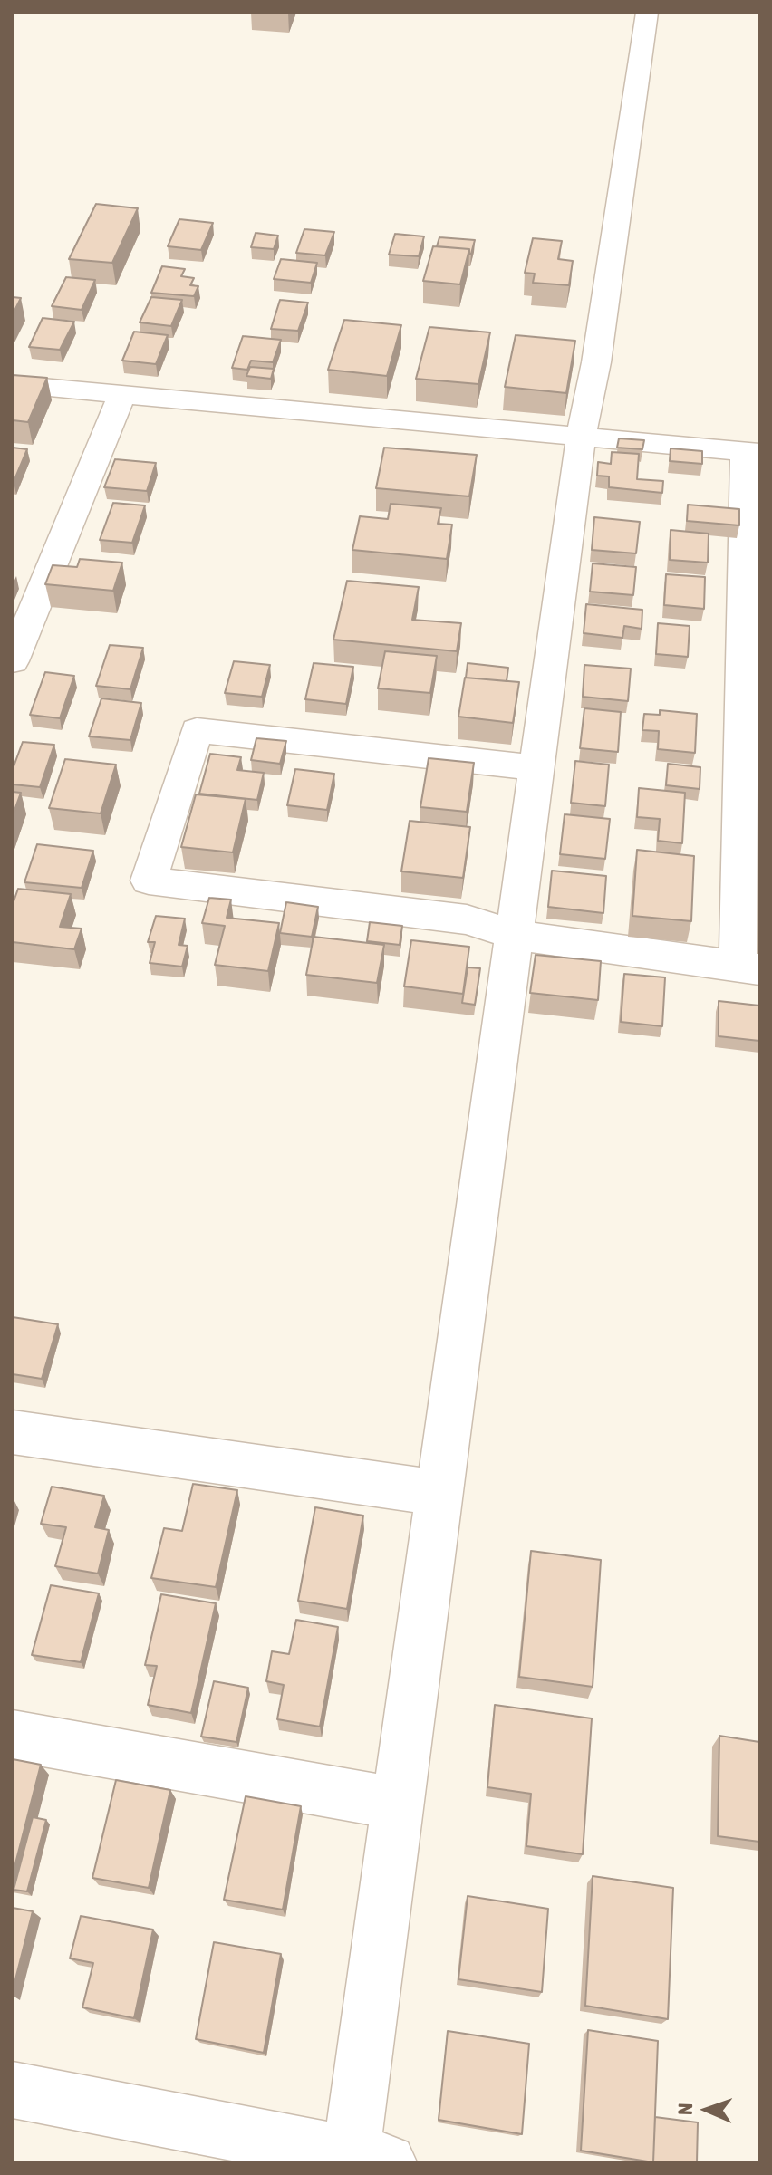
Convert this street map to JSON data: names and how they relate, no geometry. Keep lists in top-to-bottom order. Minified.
{"north":"left"}
